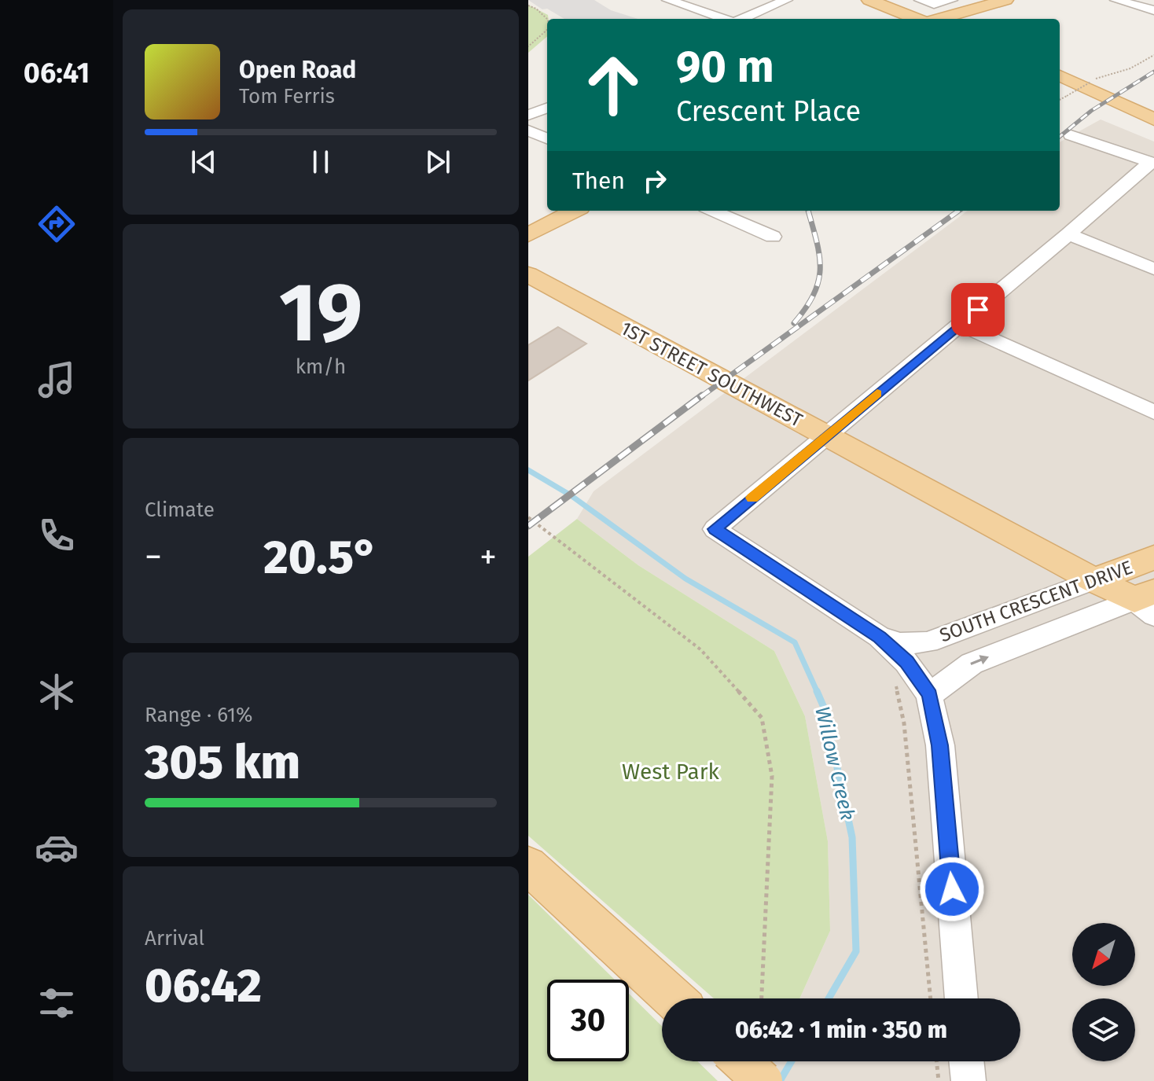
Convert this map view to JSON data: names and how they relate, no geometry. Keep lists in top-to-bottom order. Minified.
{"streets":{"main road":["1ST STREET SOUTHWEST","SOUTH CRESCENT DRIVE"]},"crossings":[["1ST STREET SOUTHWEST","SOUTH CRESCENT DRIVE"]],"one_way":["SOUTH CRESCENT DRIVE"],"water":["Willow Creek"],"parks":["West Park"],"north":"bottom left","page":{"tabs":"06:41","turn":["90 m","Crescent Place"],"song":["Open Road","Tom Ferris"],"then":"Then","tile":[["19","km/h"],"Climate",["Range · 61%","305 km"],["Arrival","06:42"]],"heat":["−","20.5°","+"],"limit":"30","trip":"06:42 · 1 min · 350 m"}}
